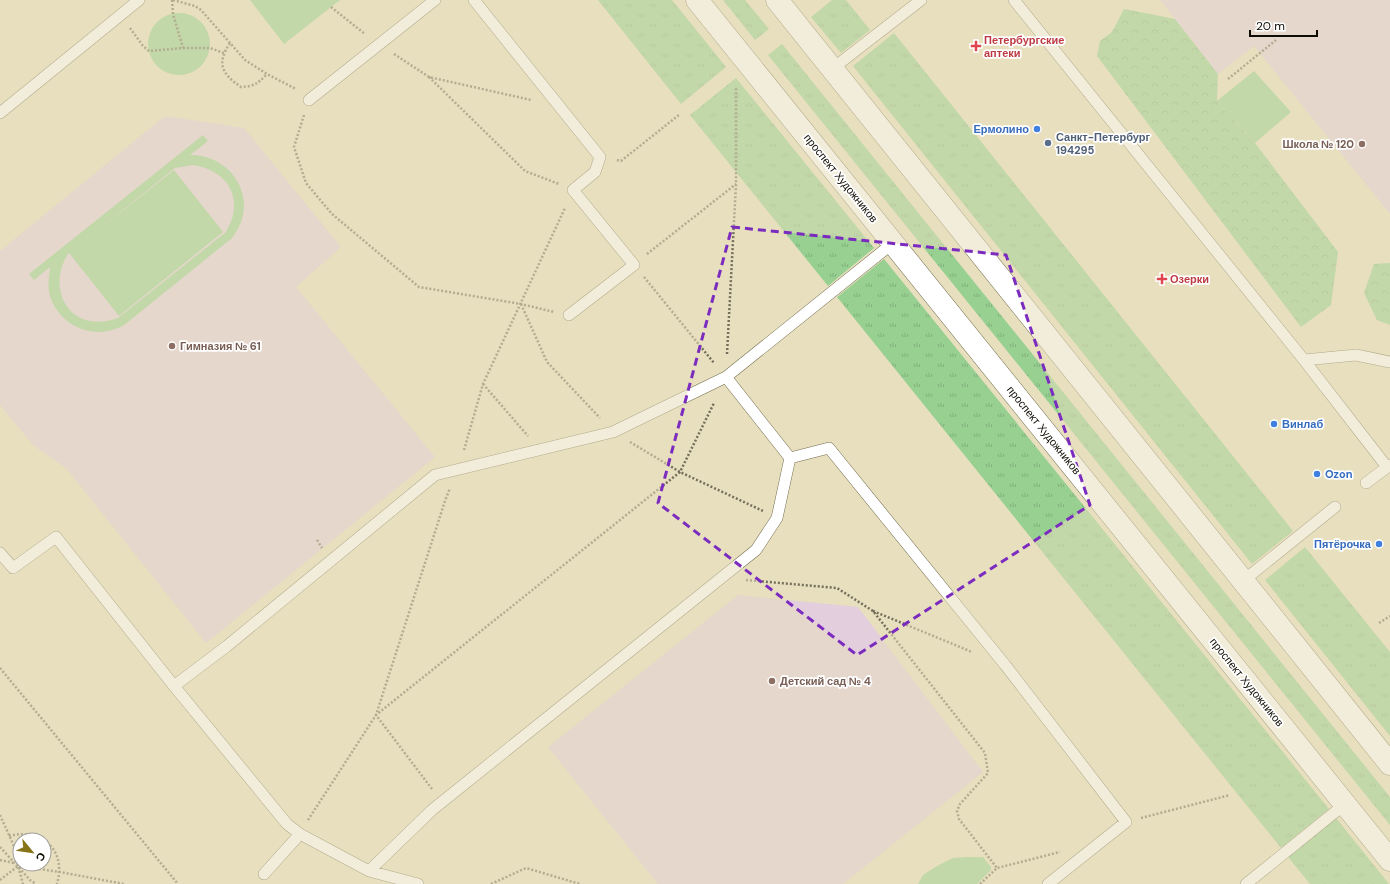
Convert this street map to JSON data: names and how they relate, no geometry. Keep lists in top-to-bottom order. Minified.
{"streets":{"street":["проспект Художников"]},"places":{"health":["Петербургские аптеки","Озерки"],"other":["Ермолино","Санкт-Петербург 194295","Школа № 120","Гимназия № 61","Винлаб","Ozon","Пятёрочка","Детский сад № 4"]},"scale_bar":"20 m","north":"bottom right"}
